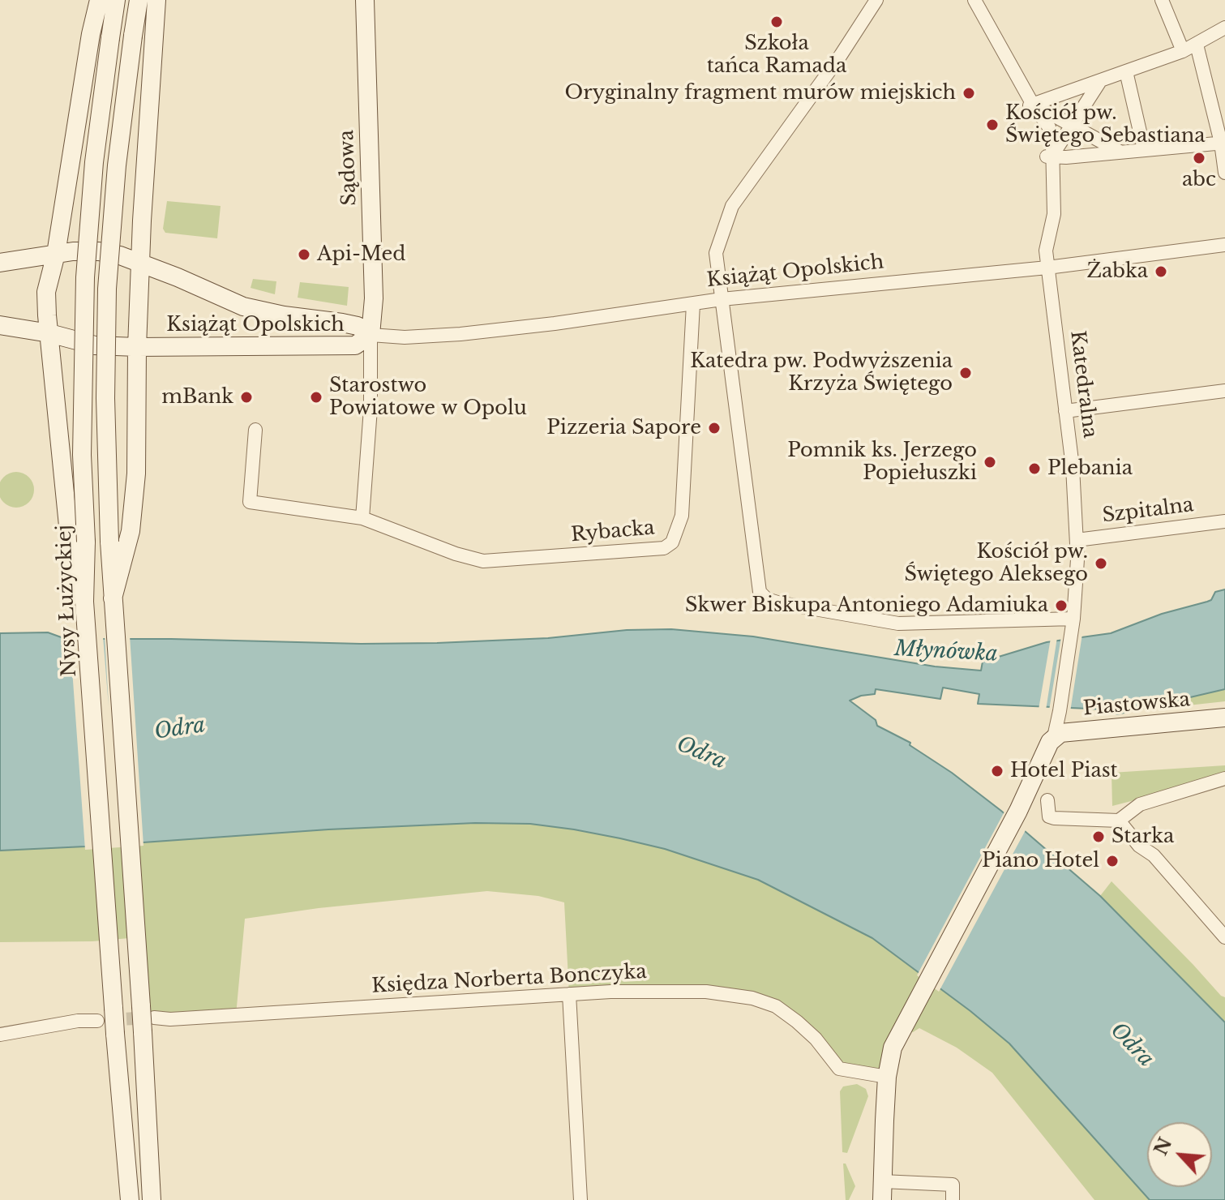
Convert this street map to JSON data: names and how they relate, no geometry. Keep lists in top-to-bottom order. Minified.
{"streets":{"main road":["Sądowa","Książąt Opolskich","Nysy Łużyckiej","Piastowska"],"street":["Katedralna","Szpitalna","Rybacka","Księdza Norberta Bonczyka"]},"crossings":[["Sądowa","Książąt Opolskich"],["Książąt Opolskich","Katedralna"],["Książąt Opolskich","Rybacka"],["Katedralna","Szpitalna"],["Katedralna","Piastowska"]],"water":["Młynówka","Odra"],"places":["Szkoła tańca Ramada","Oryginalny fragment murów miejskich","Kościół pw. Świętego Sebastiana","abc","Api-Med","Żabka","Katedra pw. Podwyższenia Krzyża Świętego","mBank","Starostwo Powiatowe w Opolu","Pizzeria Sapore","Pomnik ks. Jerzego Popiełuszki","Plebania","Kościół pw. Świętego Aleksego","Skwer Biskupa Antoniego Adamiuka","Hotel Piast","Starka","Piano Hotel"],"north":"top left"}
